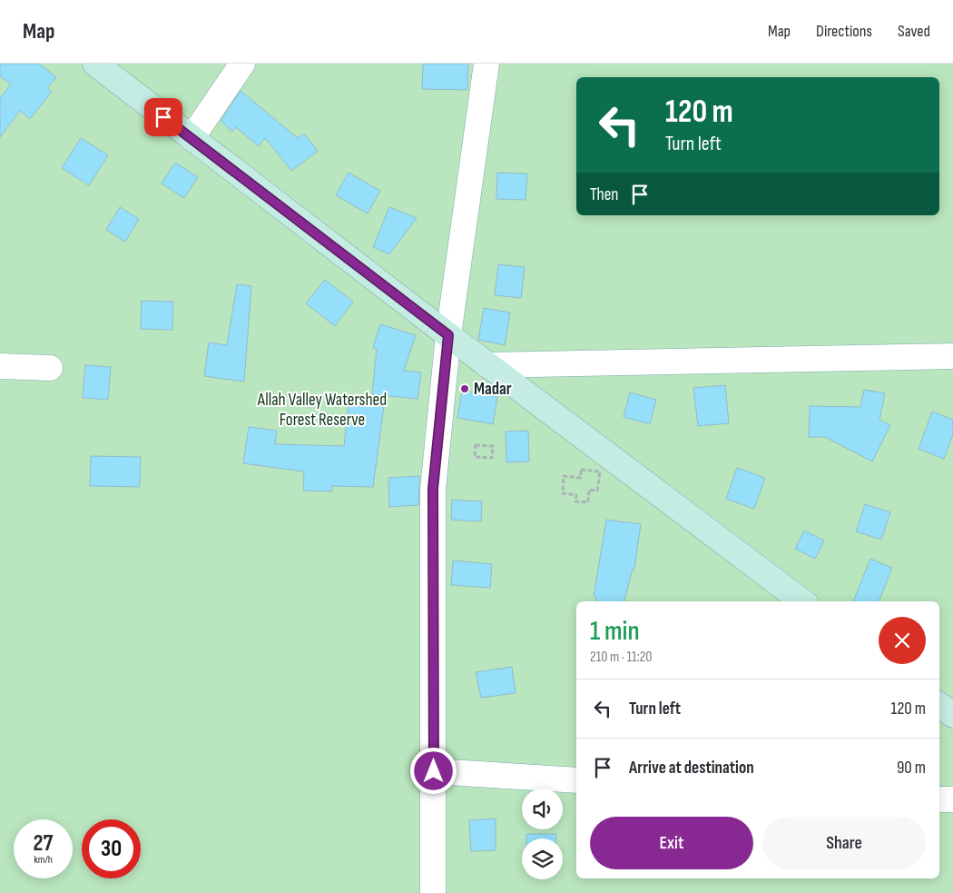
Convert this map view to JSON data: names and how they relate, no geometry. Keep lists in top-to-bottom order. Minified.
{"parks":["Allah Valley Watershed Forest Reserve"],"places":["Madar"],"page":{"header":"Map","nav":["Map","Directions","Saved"],"turn":["120 m","Turn left"],"then":"Then","heading":["1 min","210 m · 11:20"],"list":[{"name":"Turn left","value":"120 m"},{"name":"Arrive at destination","value":"90 m"}],"buttons":["Exit","Share"],"speed":"27 km/h","limit":"30"}}
